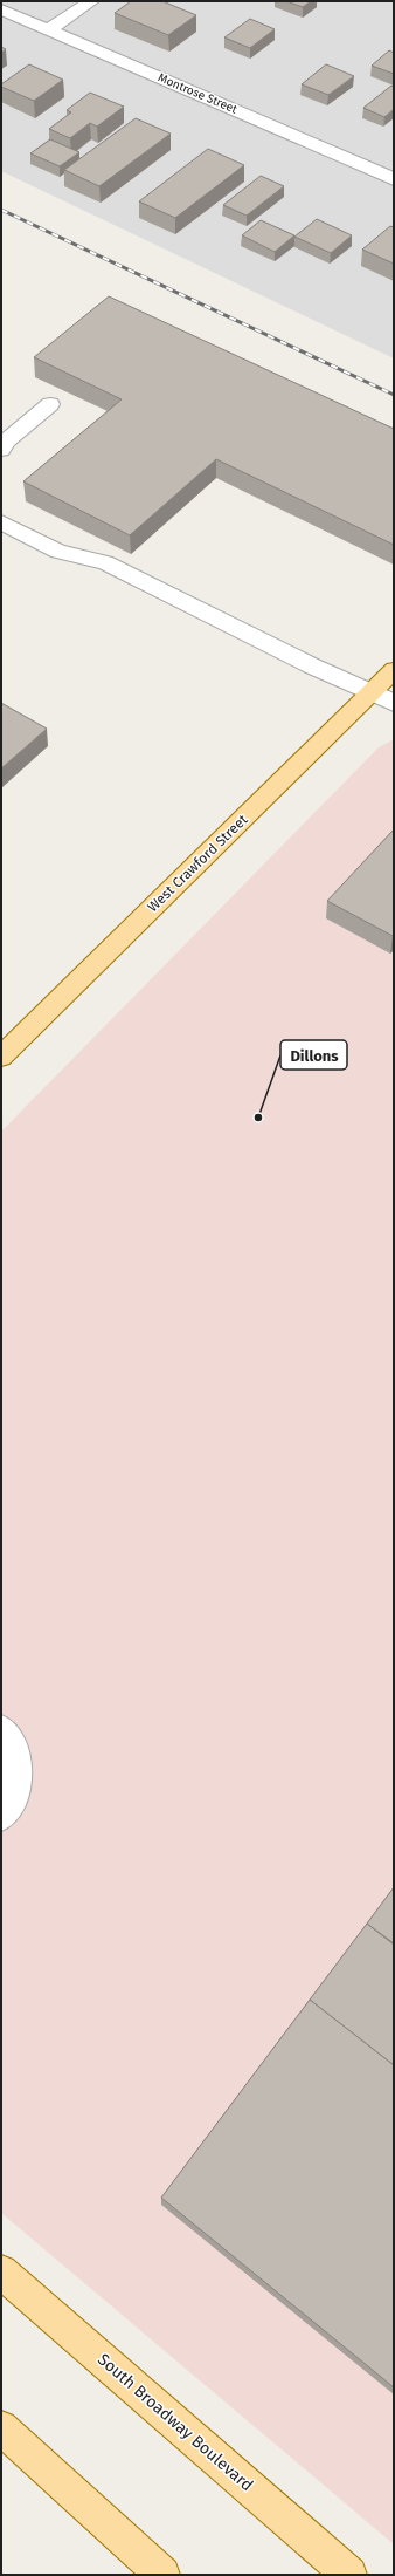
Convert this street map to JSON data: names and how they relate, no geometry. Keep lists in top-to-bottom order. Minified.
{"streets":{"main road":["West Crawford Street","South Broadway Boulevard"],"street":["Montrose Street"]},"places":["Dillons"]}
